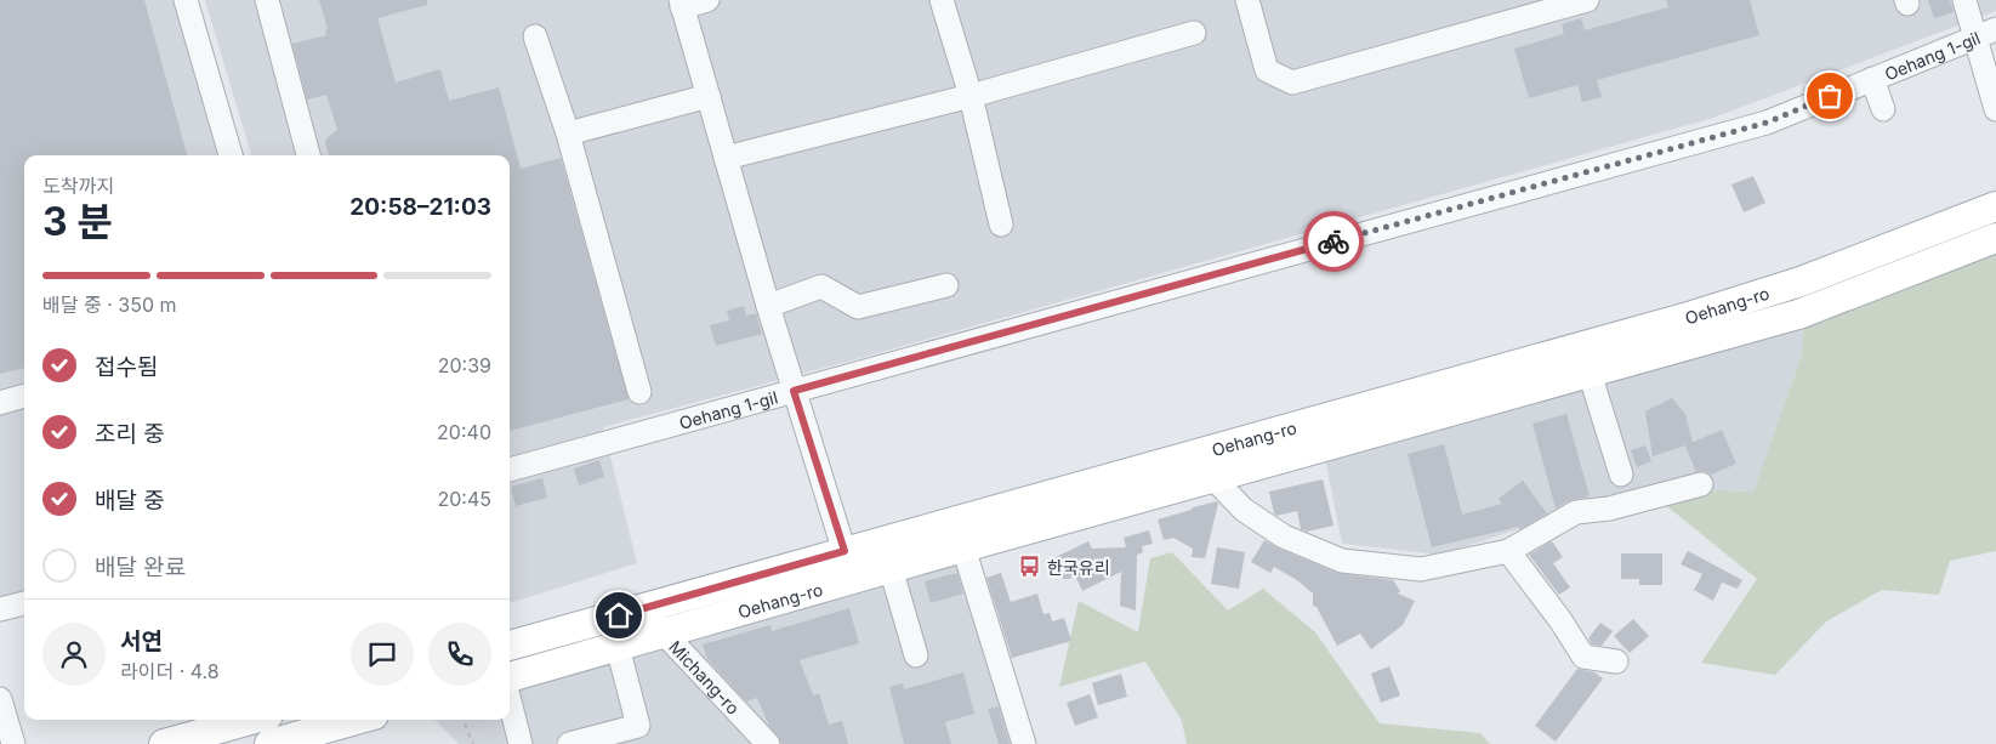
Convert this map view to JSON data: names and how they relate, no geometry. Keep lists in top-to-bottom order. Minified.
{"streets":{"main road":["Oehang-ro"],"street":["Oehang 1-gil","Michang-ro"]},"crossings":[["Oehang-ro","Michang-ro"]],"places":{"bus stop":["한국유리"]},"page":{"heading":["3 분","도착까지","20:58–21:03"],"panel":["서연","라이더 · 4.8"],"bar":"배달 중 · 350 m","list":[["접수됨","20:39"],["조리 중","20:40"],["배달 중","20:45"],"배달 완료"]}}
